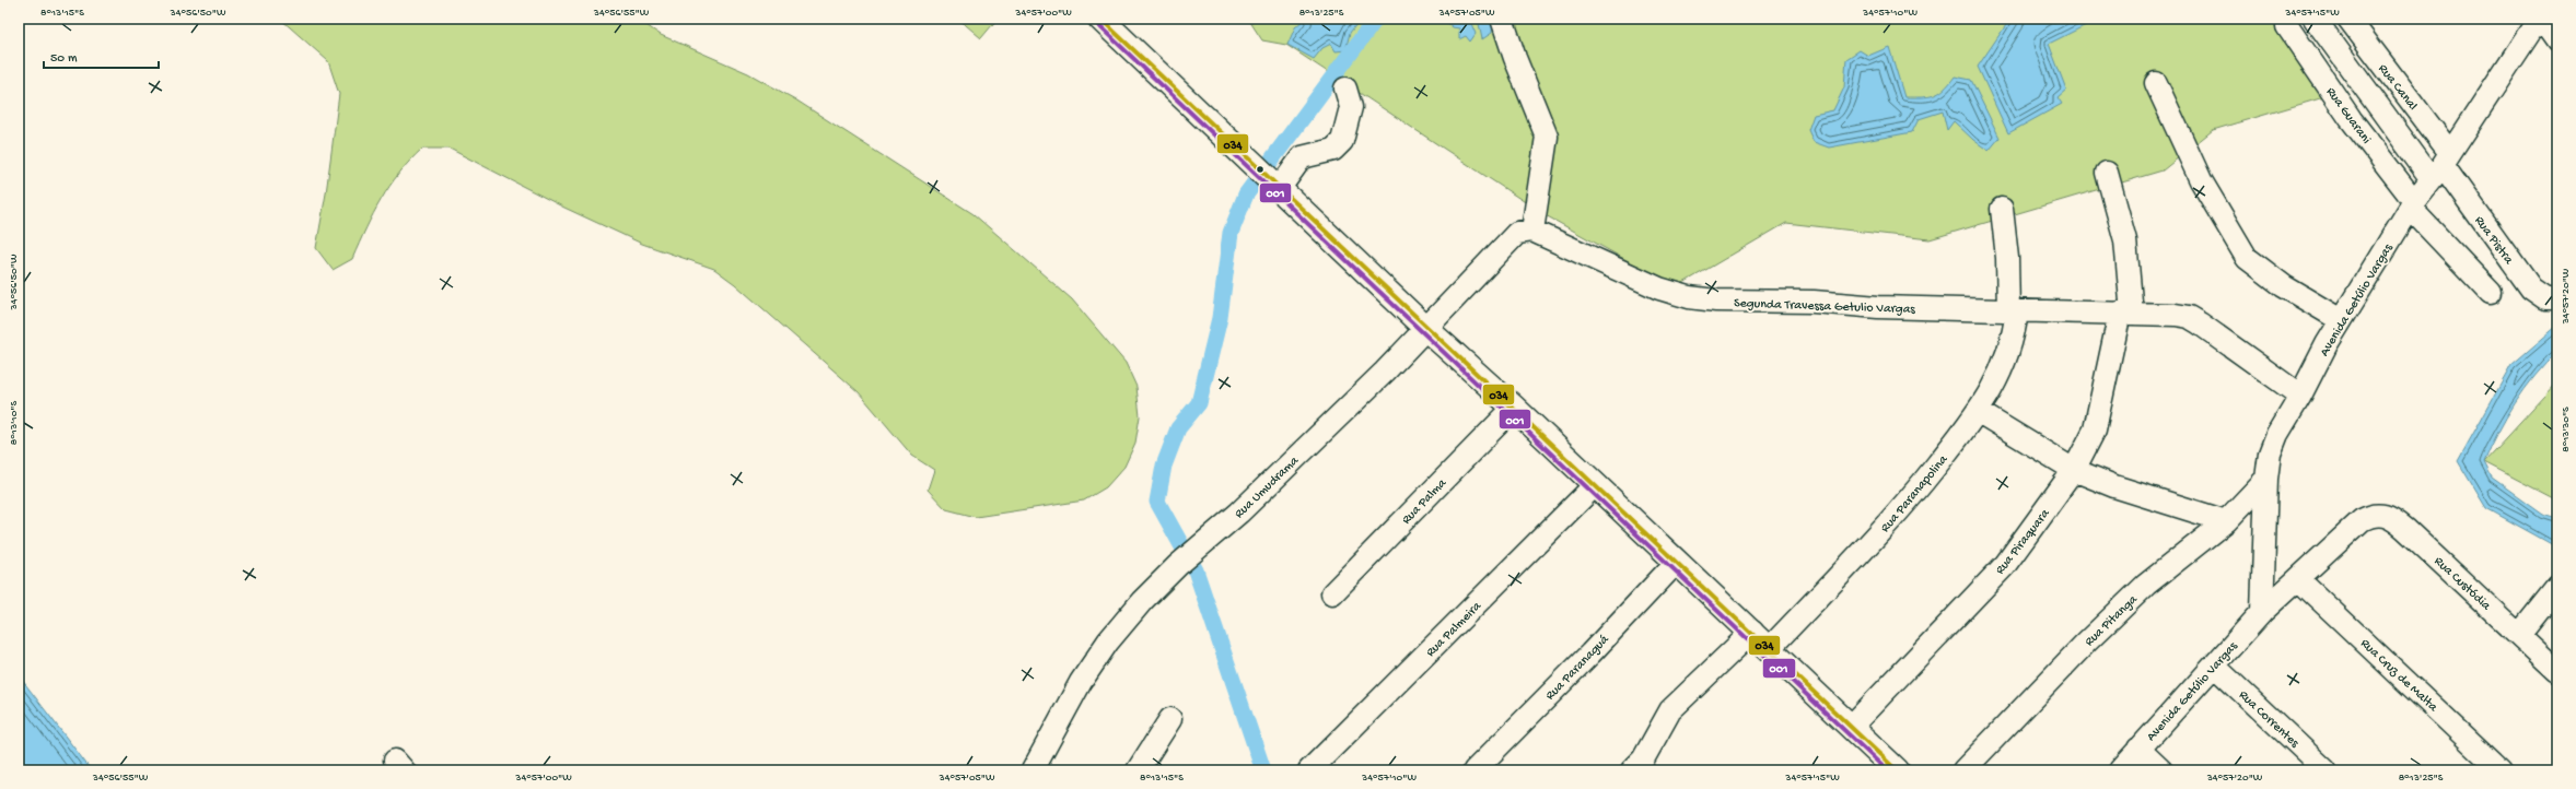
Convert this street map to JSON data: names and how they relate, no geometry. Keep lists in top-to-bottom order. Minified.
{"streets":{"street":["Rua Canal","Rua Guarani","Rua Pistra","Avenida Getúlio Vargas","Segunda Travessa Getulio Vargas","Rua Umudrama","Rua Paranapolina","Rua Palma","Rua Piraquara","Rua Custódia","Rua Pitanga","Rua Palmeira","Rua Paranaguá","Rua Cruz de Malta","Rua Correntes"]},"crossings":[["Rua Canal","Rua Guarani"],["Rua Canal","Rua Pistra"],["Rua Canal","Avenida Getúlio Vargas"],["Rua Guarani","Rua Pistra"],["Rua Guarani","Avenida Getúlio Vargas"],["Rua Pistra","Avenida Getúlio Vargas"],["Avenida Getúlio Vargas","Segunda Travessa Getulio Vargas"],["Avenida Getúlio Vargas","Rua Custódia"],["Avenida Getúlio Vargas","Rua Pitanga"],["Avenida Getúlio Vargas","Rua Cruz de Malta"],["Avenida Getúlio Vargas","Rua Correntes"],["Segunda Travessa Getulio Vargas","Rua Umudrama"],["Segunda Travessa Getulio Vargas","Rua Paranapolina"],["Segunda Travessa Getulio Vargas","Rua Piraquara"]],"lines":["transit line 034","transit line 001"],"scale_bar":"50 m","coordinates":["8°13'15\"S","34°56'50\"W","34°56'55\"W","34°57'00\"W","8°13'25\"S","34°57'05\"W","34°57'10\"W","34°57'15\"W","34°57'20\"W","8°13'10\"S","8°13'30\"S"]}
